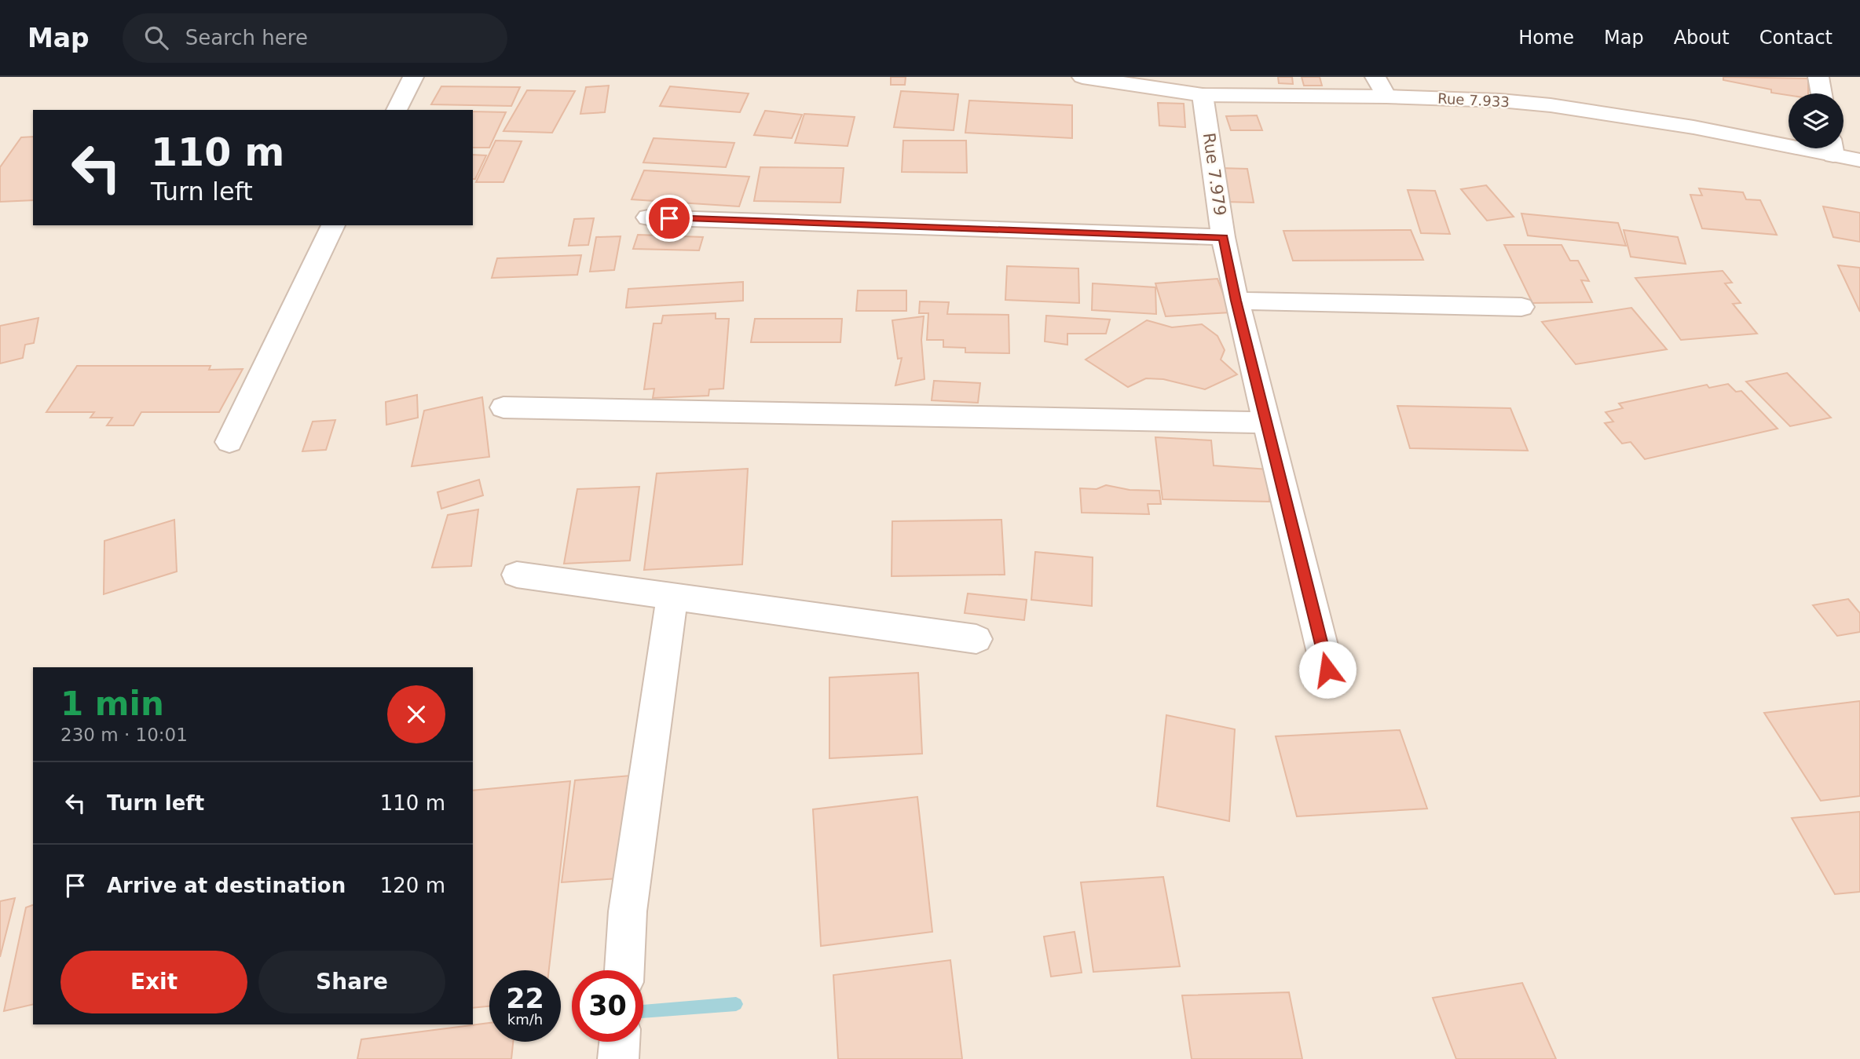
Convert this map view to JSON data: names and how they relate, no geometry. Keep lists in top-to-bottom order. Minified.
{"streets":{"street":["Rue 7.933","Rue 7.979"]},"crossings":[["Rue 7.933","Rue 7.979"]],"page":{"header":"Map","search":"Search here","nav":["Home","Map","About","Contact"],"turn":["110 m","Turn left"],"heading":["1 min","230 m · 10:01"],"list":[{"name":"Turn left","value":"110 m"},{"name":"Arrive at destination","value":"120 m"}],"buttons":["Exit","Share"],"speed":"22 km/h","limit":"30"}}
